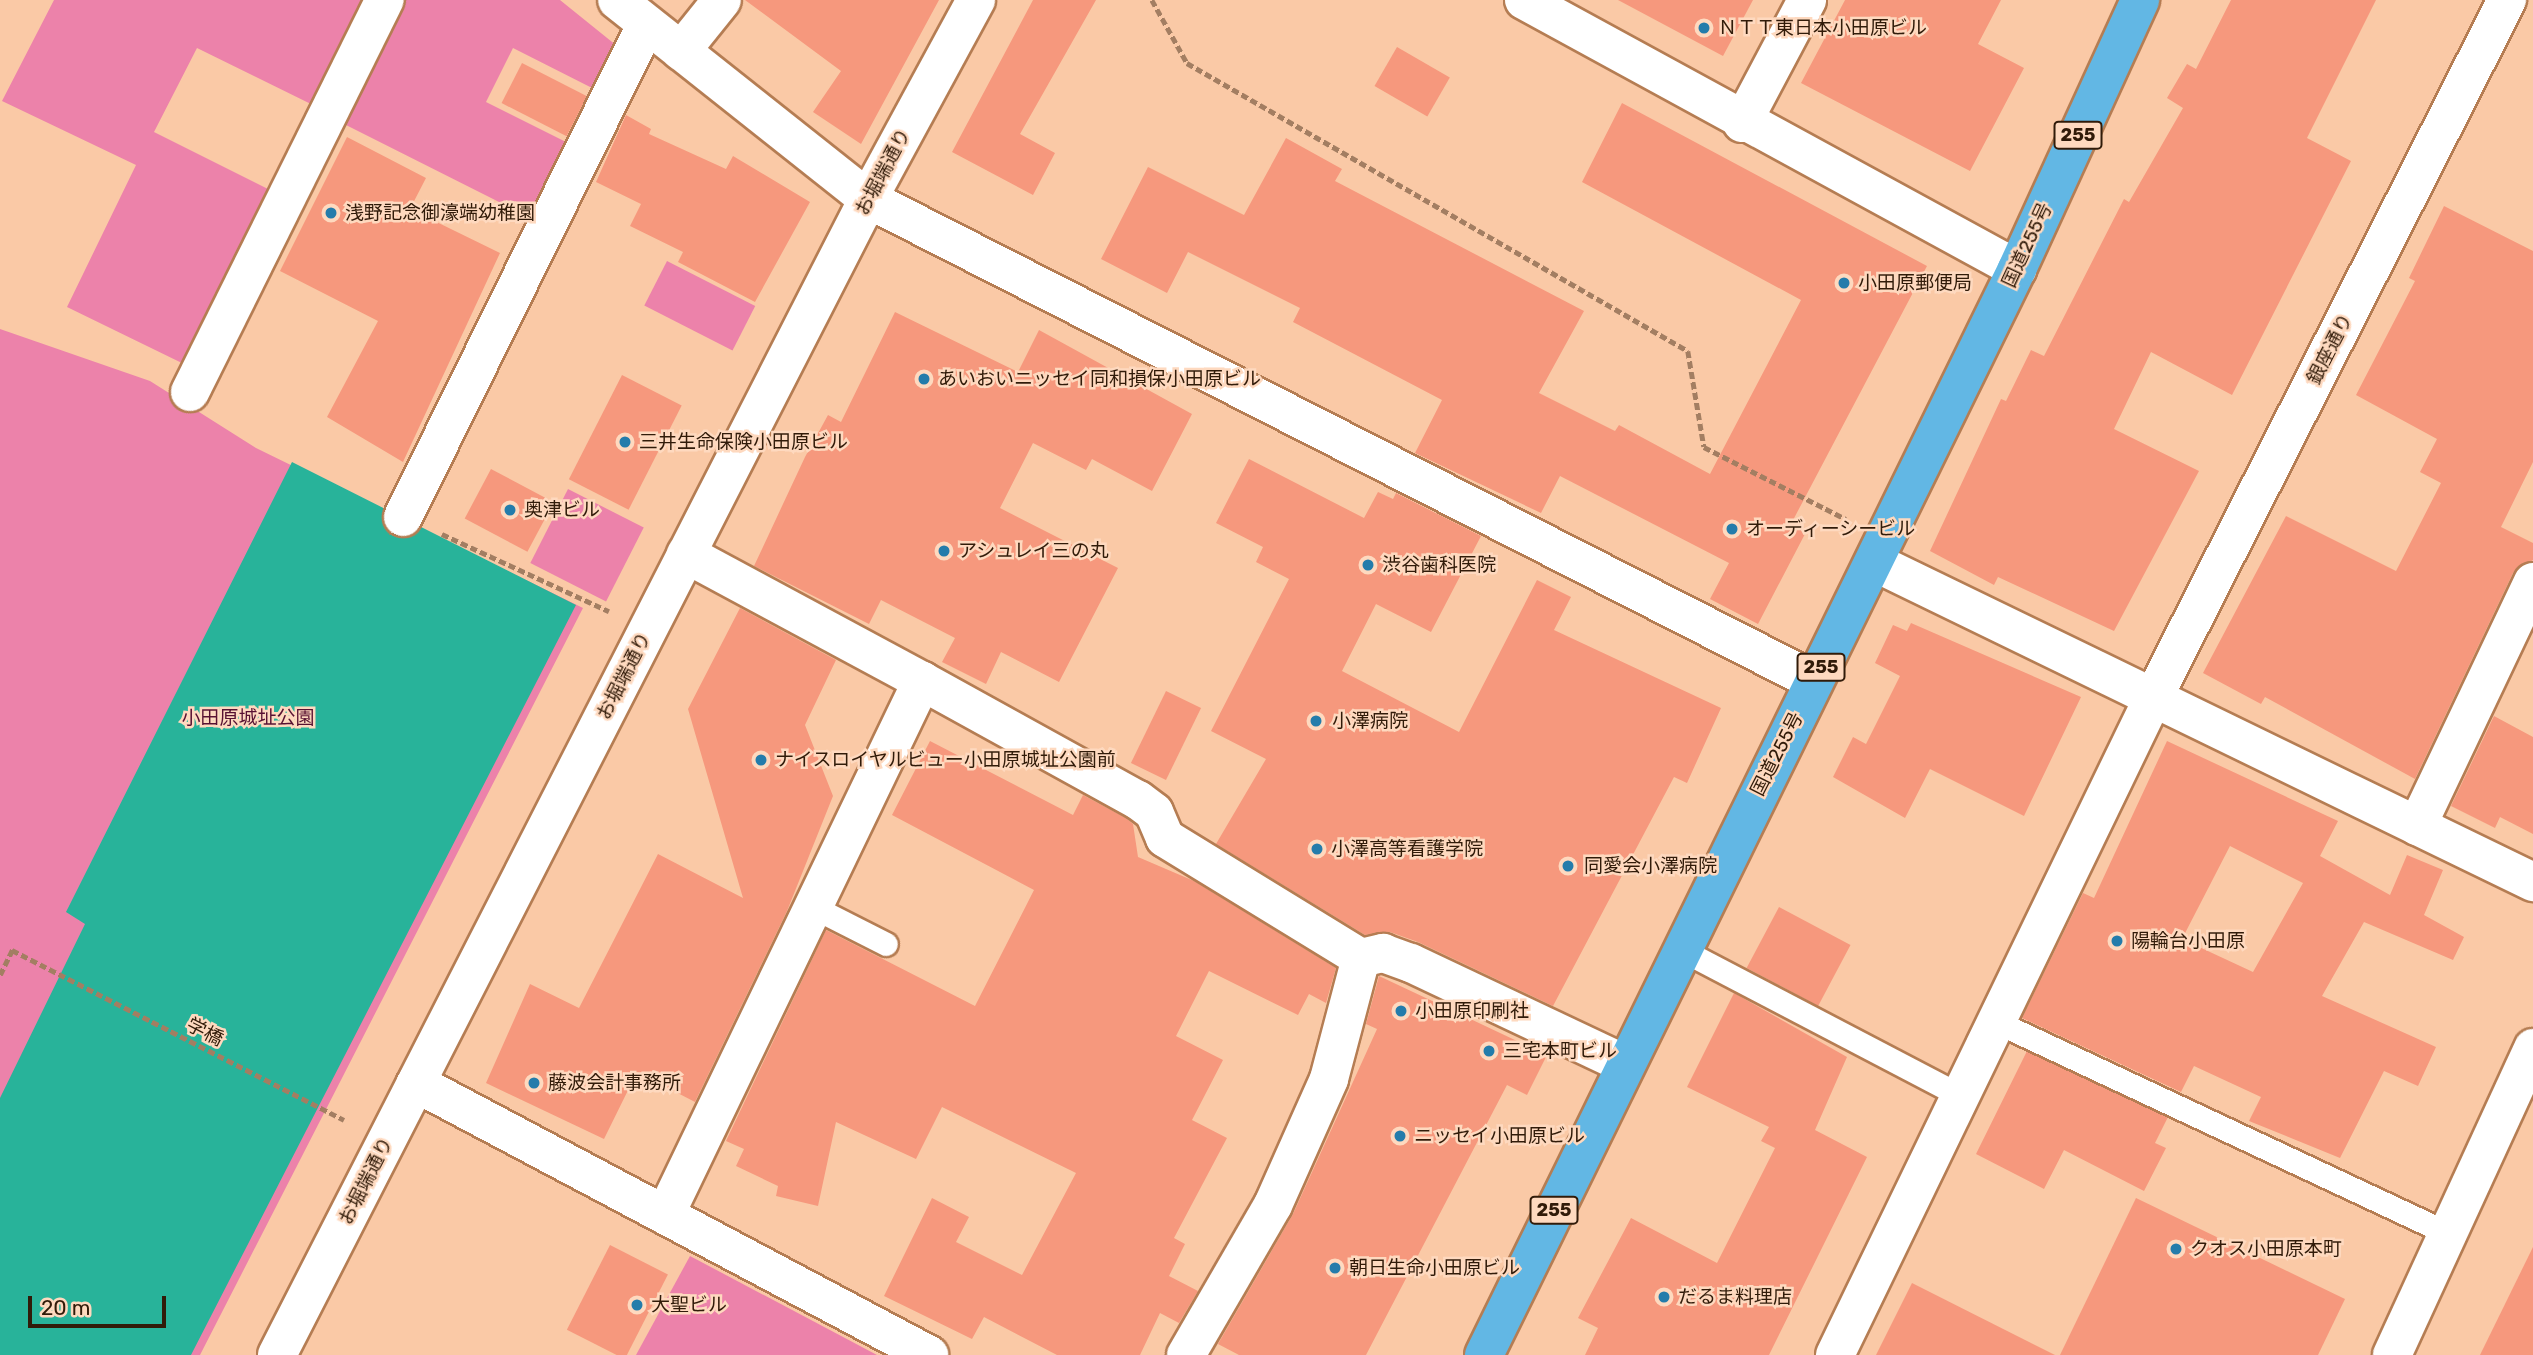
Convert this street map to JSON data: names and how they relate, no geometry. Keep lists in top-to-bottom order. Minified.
{"streets":{"highway":["255","国道255号"],"street":["お堀端通り","銀座通り"],"path":["学橋"]},"parks":["小田原城址公園"],"places":["ＮＴＴ東日本小田原ビル","浅野記念御濠端幼稚園","小田原郵便局","あいおいニッセイ同和損保小田原ビル","三井生命保険小田原ビル","奥津ビル","オーディーシービル","アシュレイ三の丸","渋谷歯科医院","小澤病院","ナイスロイヤルビュー小田原城址公園前","小澤高等看護学院","同愛会小澤病院","陽輪台小田原","小田原印刷社","三宅本町ビル","藤波会計事務所","ニッセイ小田原ビル","クオス小田原本町","朝日生命小田原ビル","だるま料理店","大聖ビル"],"scale_bar":"20 m"}
